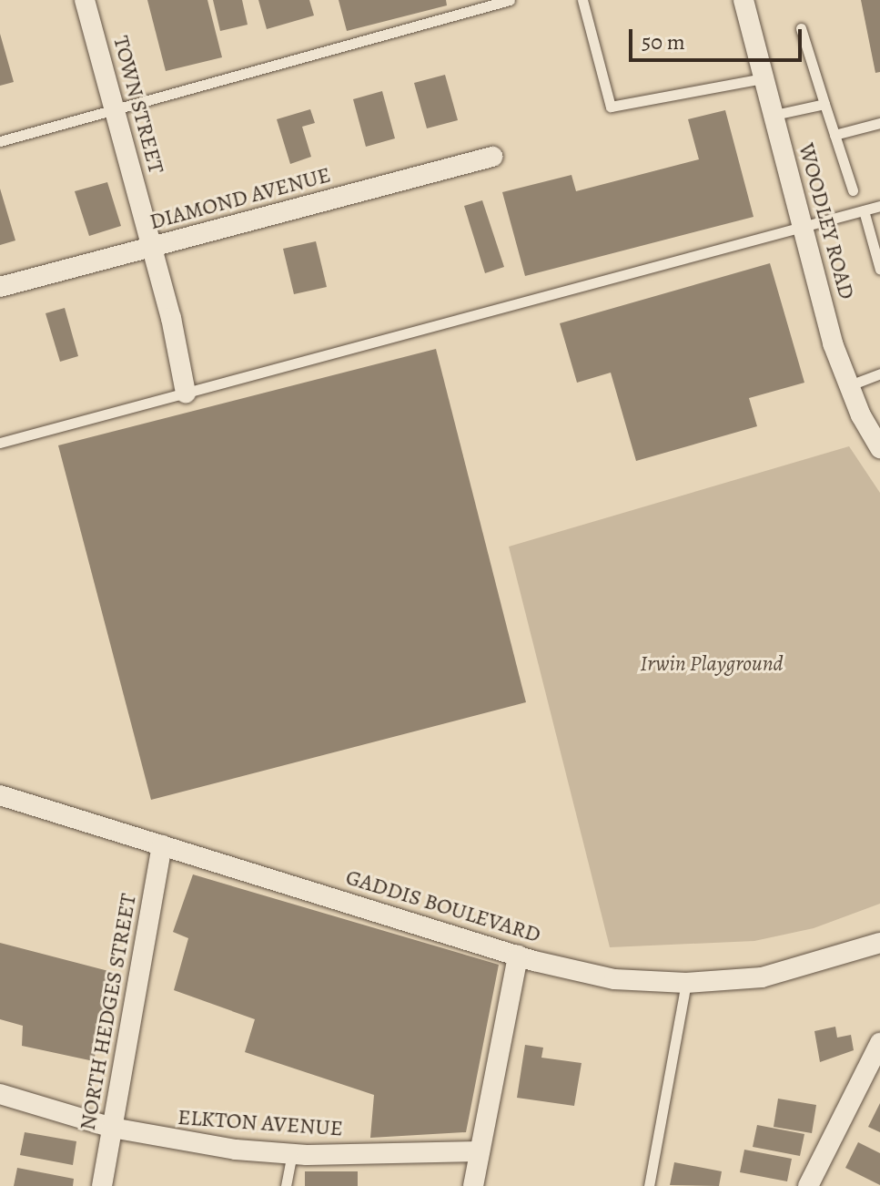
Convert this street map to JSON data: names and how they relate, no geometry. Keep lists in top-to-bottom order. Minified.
{"streets":{"street":["TOWN STREET","DIAMOND AVENUE","WOODLEY ROAD","GADDIS BOULEVARD","NORTH HEDGES STREET","ELKTON AVENUE"]},"crossings":[["TOWN STREET","DIAMOND AVENUE"],["GADDIS BOULEVARD","NORTH HEDGES STREET"],["NORTH HEDGES STREET","ELKTON AVENUE"]],"parks":["Irwin Playground"],"scale_bar":"50 m"}
